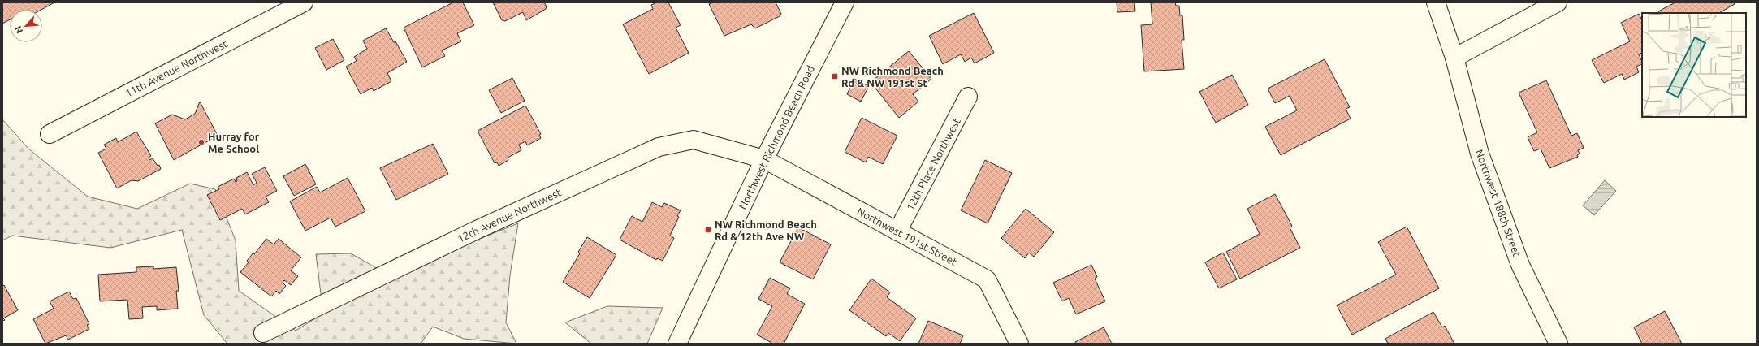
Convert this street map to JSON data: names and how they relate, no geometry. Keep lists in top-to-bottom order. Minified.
{"streets":{"street":["11th Avenue Northwest","Northwest Richmond Beach Road","12th Place Northwest","Northwest 188th Street","12th Avenue Northwest","Northwest 191st Street"]},"crossings":[["Northwest Richmond Beach Road","12th Avenue Northwest"],["Northwest Richmond Beach Road","Northwest 191st Street"],["12th Place Northwest","Northwest 191st Street"],["12th Avenue Northwest","Northwest 191st Street"]],"places":{"transit":["NW Richmond Beach Rd & NW 191st St","NW Richmond Beach Rd & 12th Ave NW"],"other":["Hurray for Me School"]},"north":"bottom left"}
